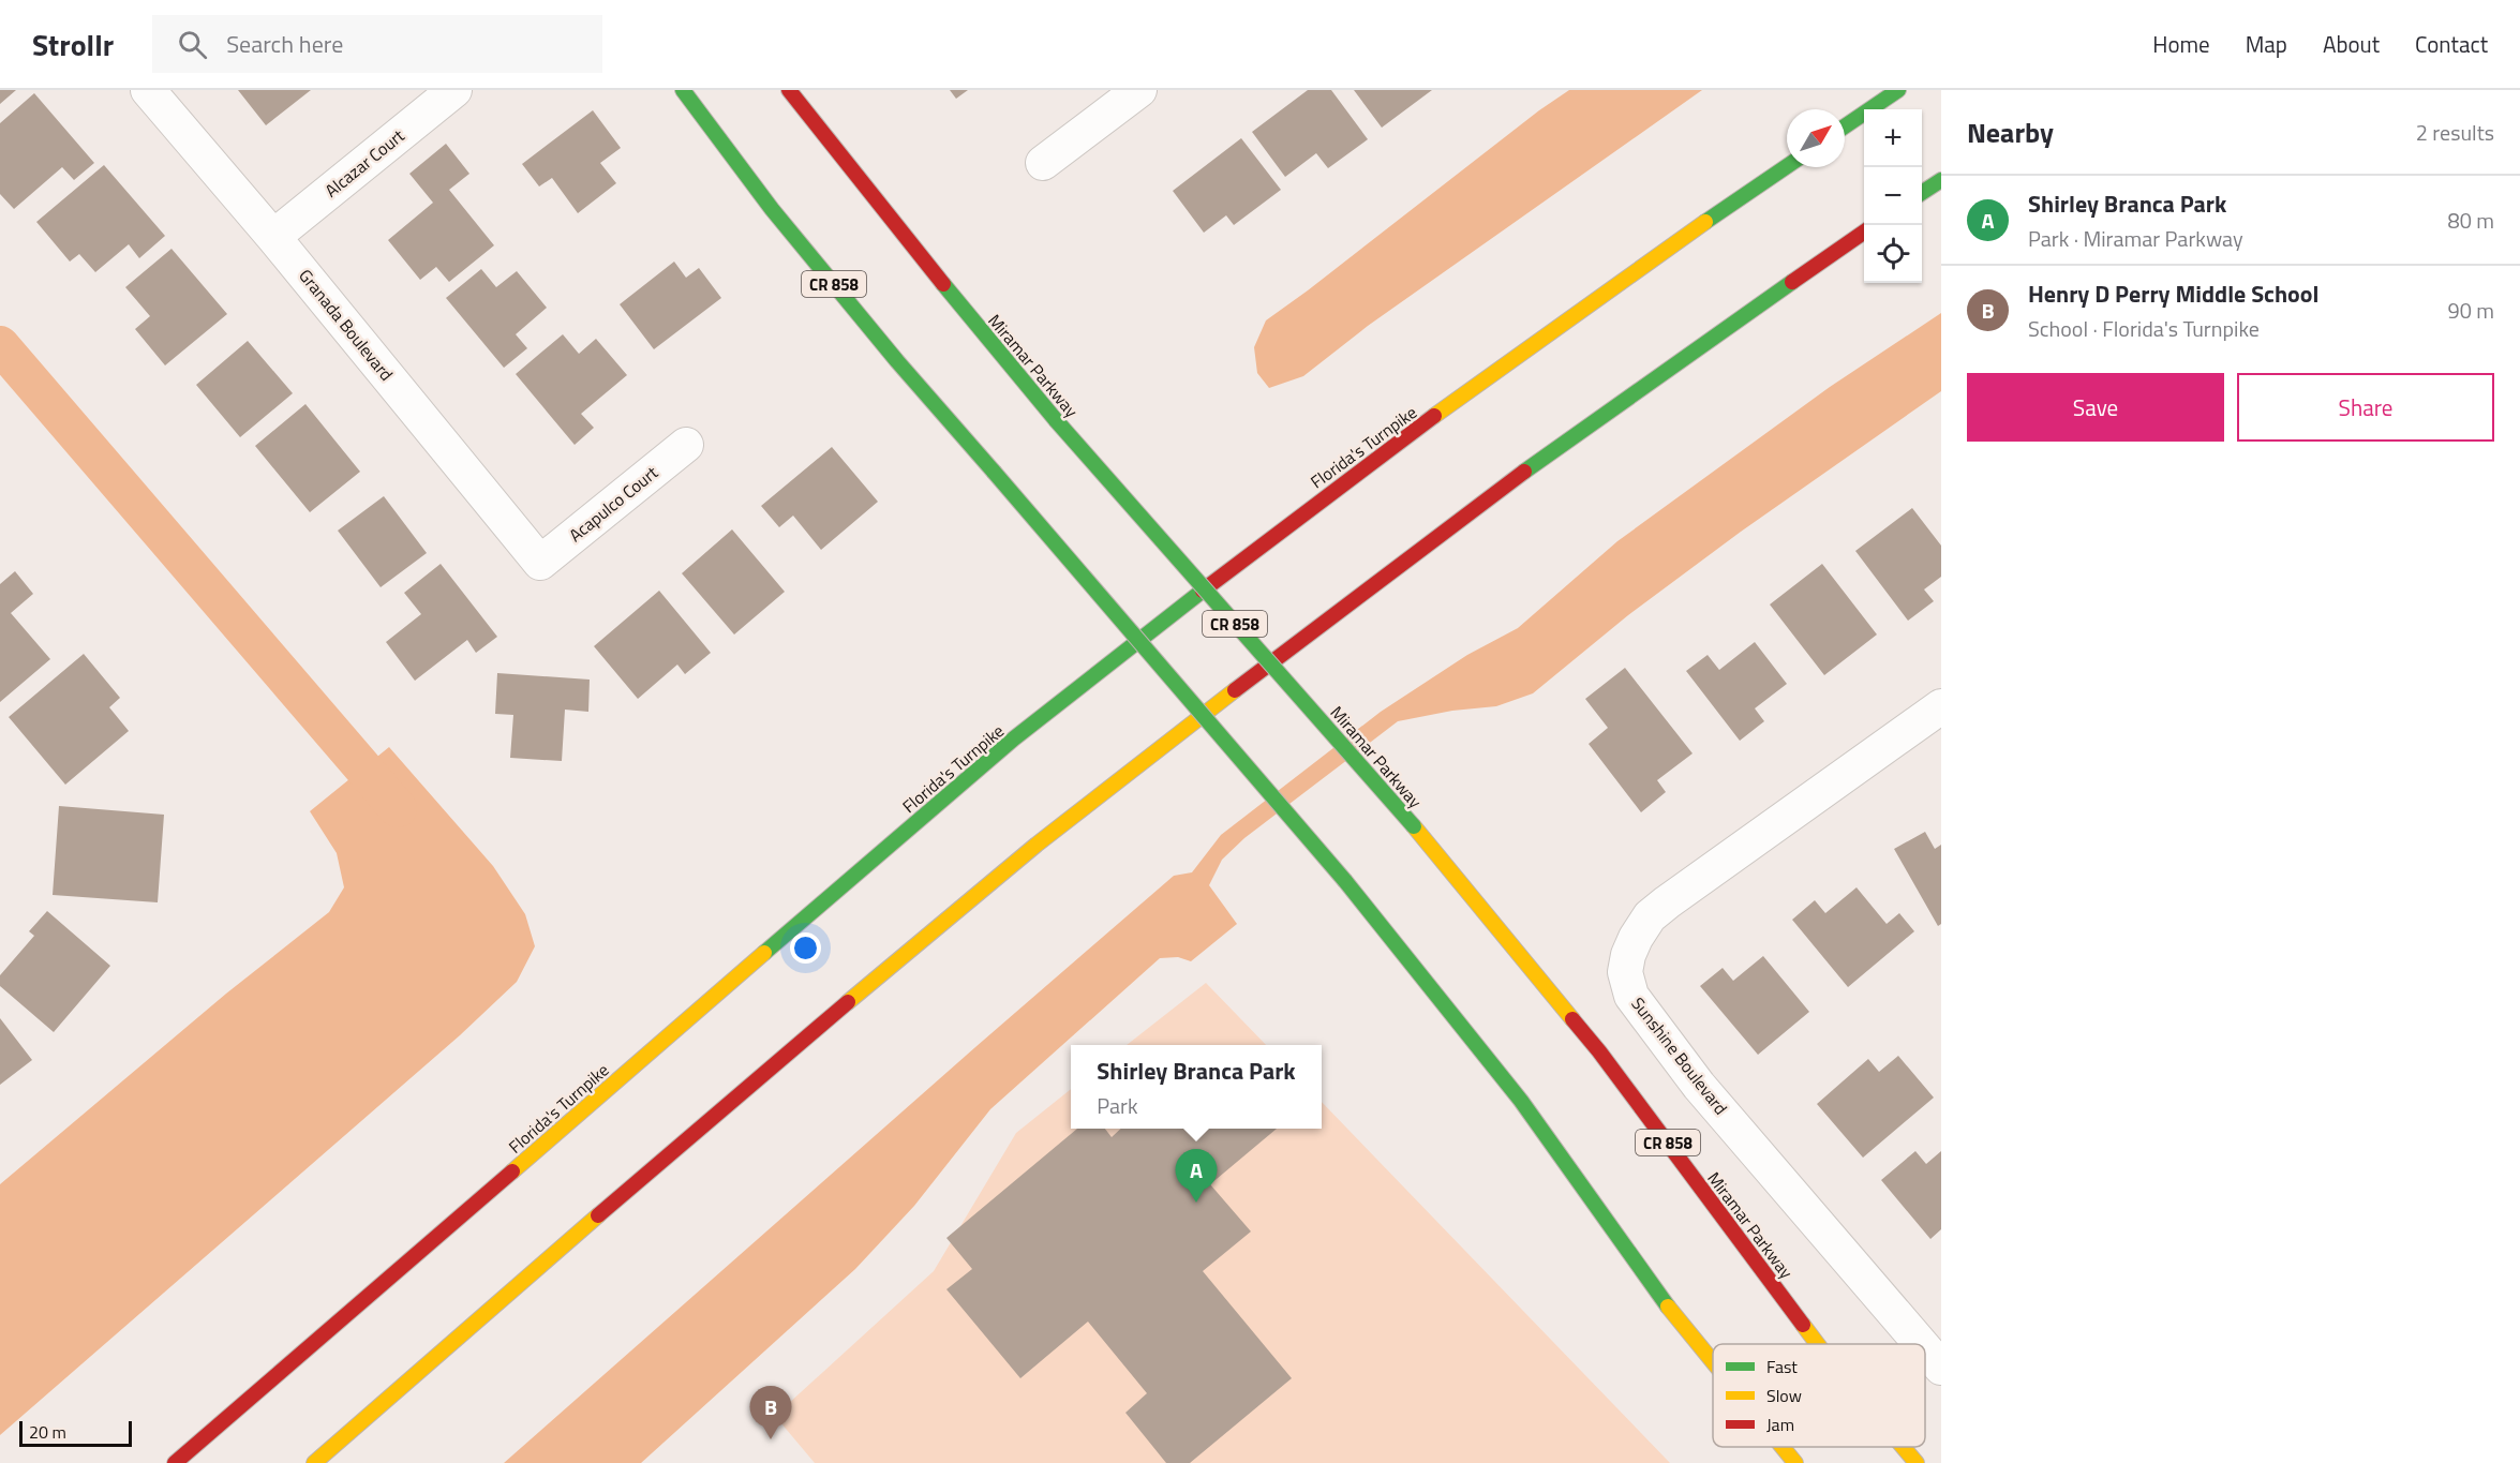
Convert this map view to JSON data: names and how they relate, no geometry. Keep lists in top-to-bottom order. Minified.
{"streets":{"main road":["CR 858","Miramar Parkway","Florida's Turnpike"],"street":["Alcazar Court","Granada Boulevard","Acapulco Court","Sunshine Boulevard"]},"crossings":[["Alcazar Court","Granada Boulevard"],["Granada Boulevard","Acapulco Court"]],"legend":["Fast","Slow","Jam"],"scale_bar":"20 m","north":"top right","page":{"header":"Strollr","search":"Search here","nav":["Home","Map","About","Contact"],"heading":["Nearby","2 results"],"map_buttons":["+","−"],"list":[{"mark":"A","name":"Shirley Branca Park","note":"Park · Miramar Parkway","value":"80 m"},{"mark":"B","name":"Henry D Perry Middle School","note":"School · Florida's Turnpike","value":"90 m"}],"buttons":["Save","Share"],"popup":["Shirley Branca Park","Park"],"pins":["A","B"],"scale":"20 m"}}
